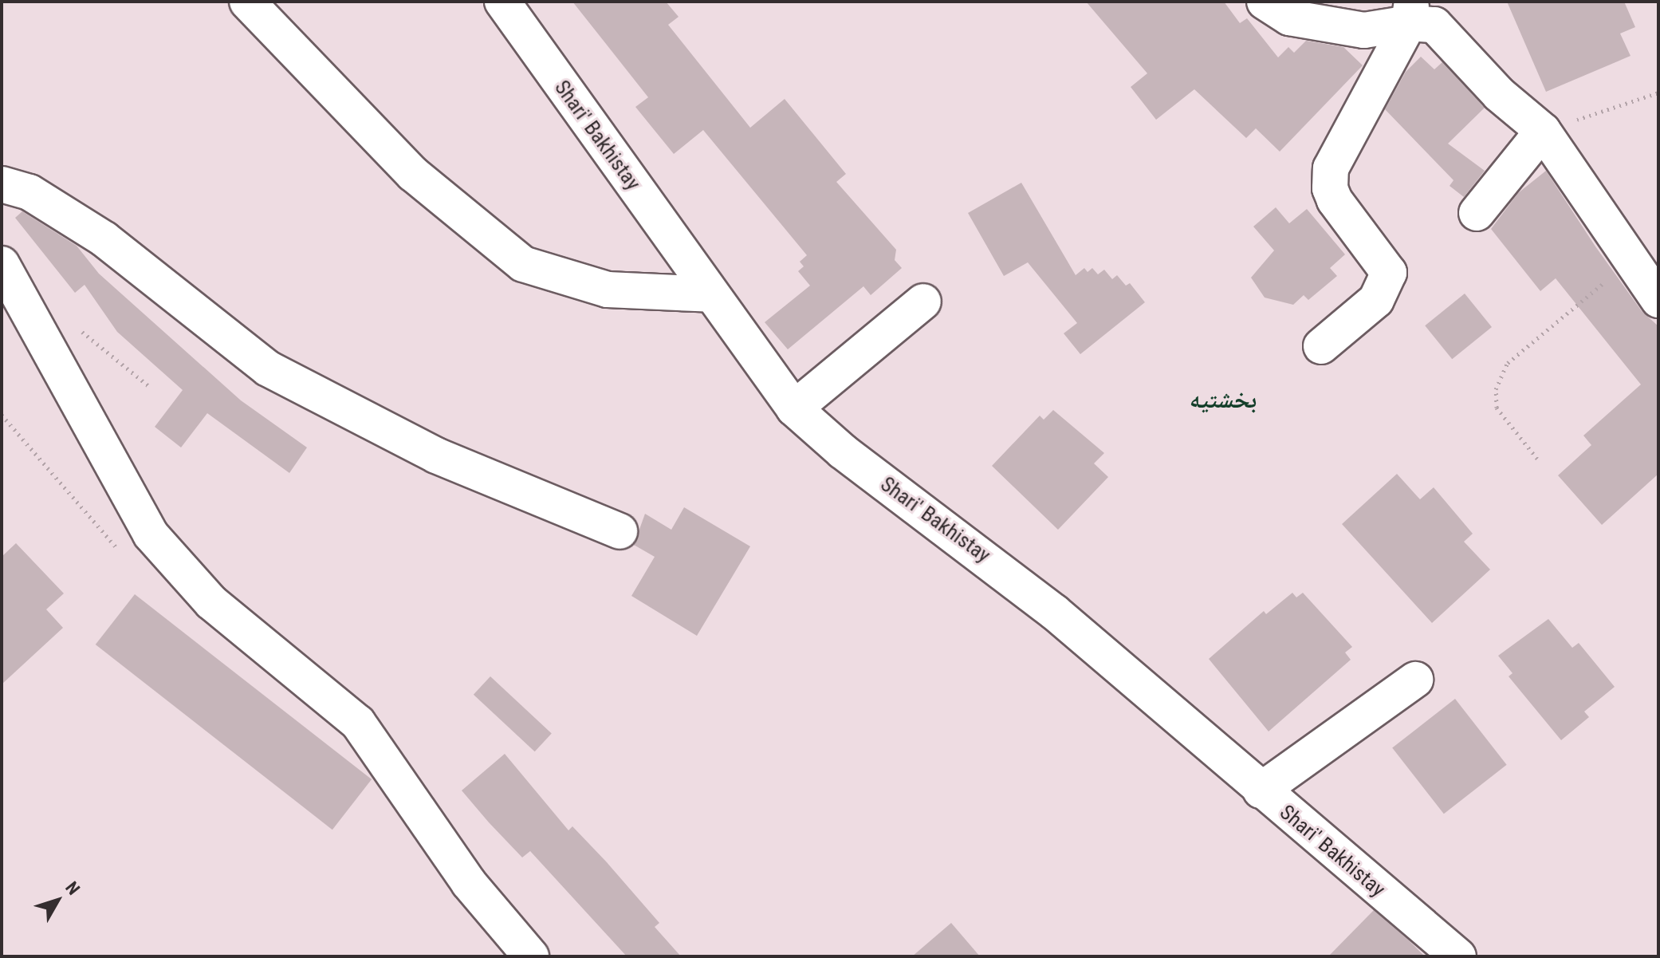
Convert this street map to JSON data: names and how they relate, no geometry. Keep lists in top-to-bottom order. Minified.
{"streets":{"street":["Shari' Bakhistay"]},"districts":["بخشتيه"],"north":"top right"}
